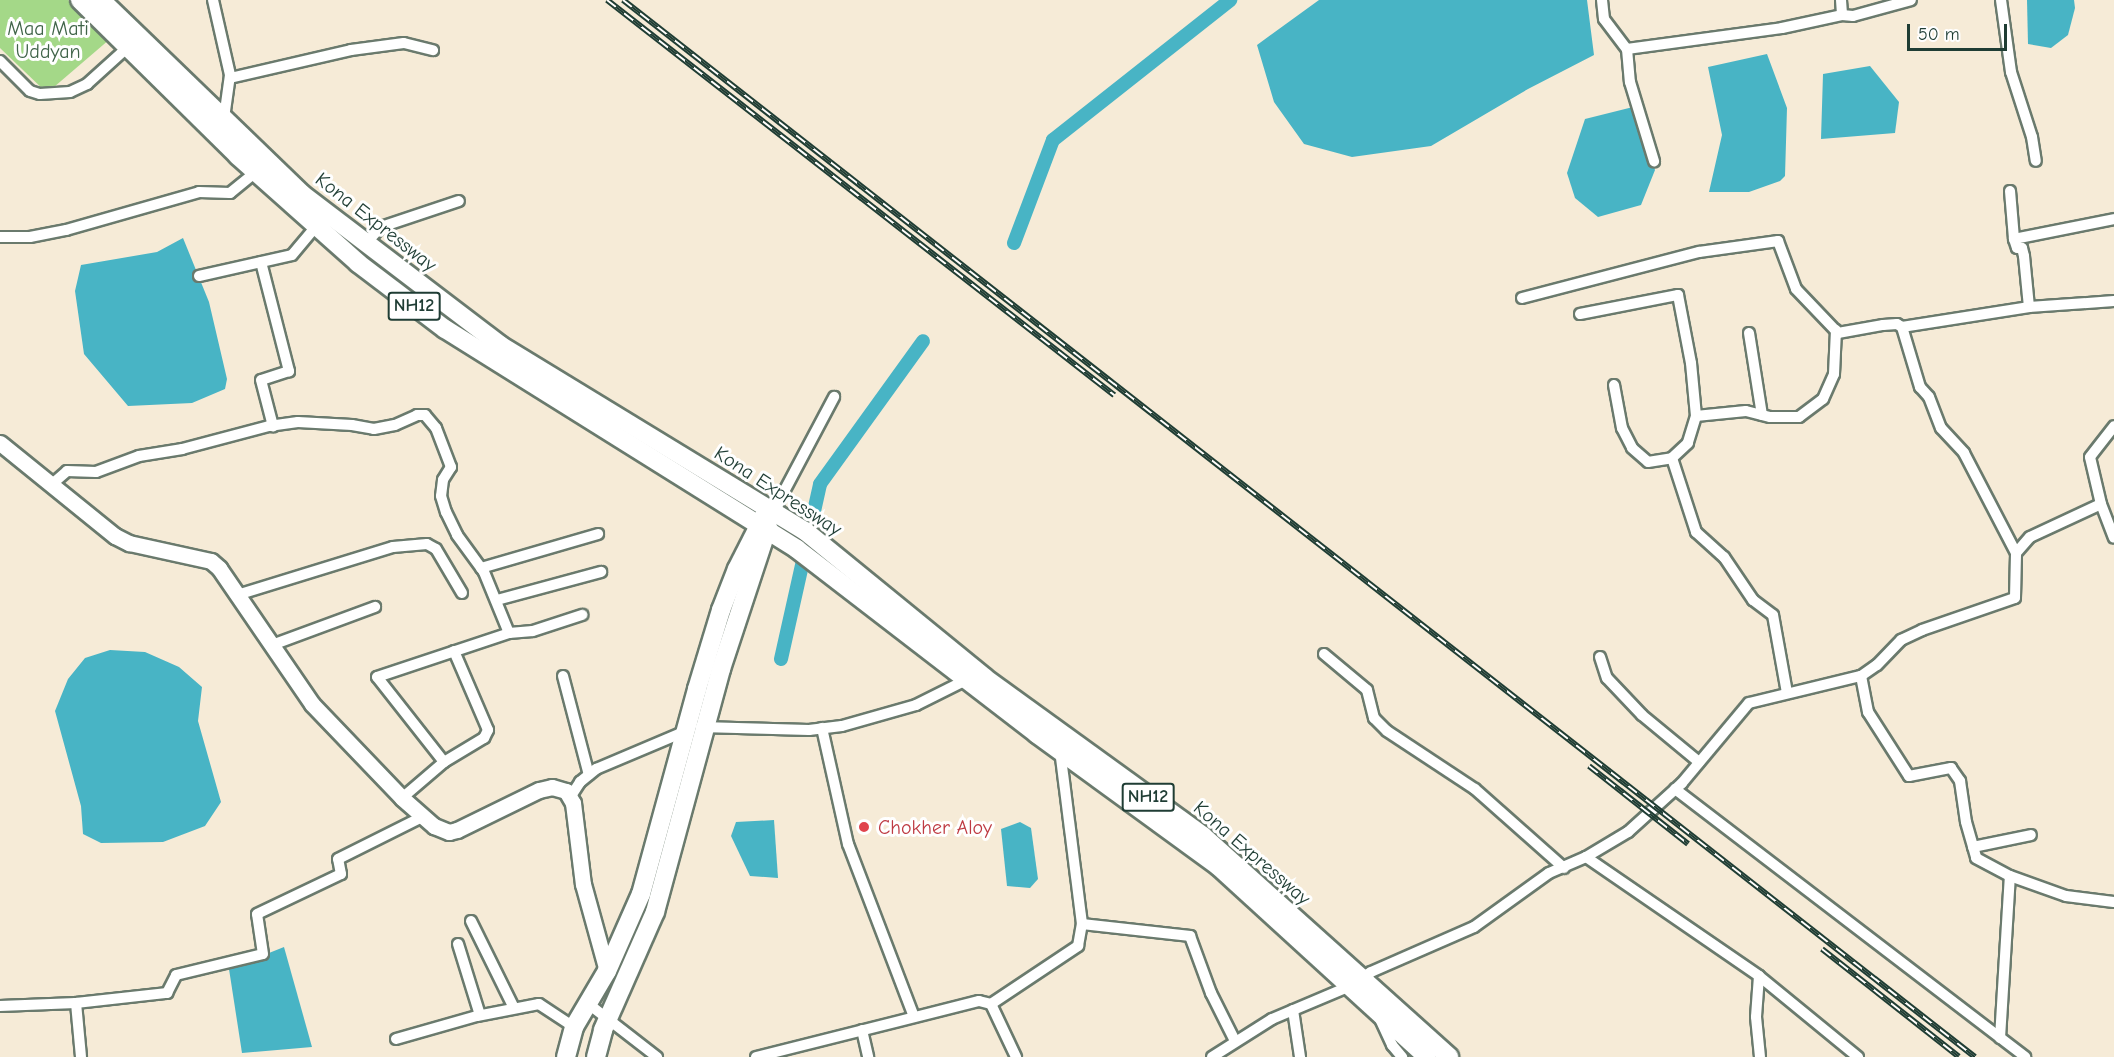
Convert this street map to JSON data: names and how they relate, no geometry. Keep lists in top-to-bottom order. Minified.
{"streets":{"main road":["Kona Expressway","NH12"]},"parks":["Maa Mati Uddyan"],"places":["Chokher Aloy"],"scale_bar":"50 m"}
